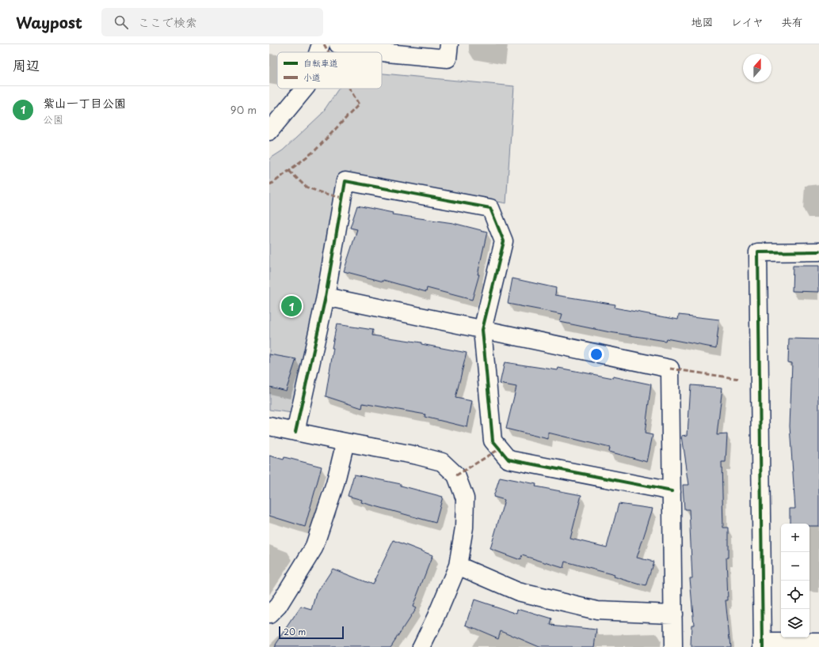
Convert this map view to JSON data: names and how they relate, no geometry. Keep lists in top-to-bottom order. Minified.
{"legend":["自転車道","小道"],"scale_bar":"20 m","north":"top","page":{"header":"Waypost","search":"ここで検索","nav":["地図","レイヤ","共有"],"heading":"周辺","list":[{"mark":"1","name":"紫山一丁目公園","note":"公園","value":"90 m"}],"pins":"1","map_buttons":["+","−"],"scale":"20 m"}}
